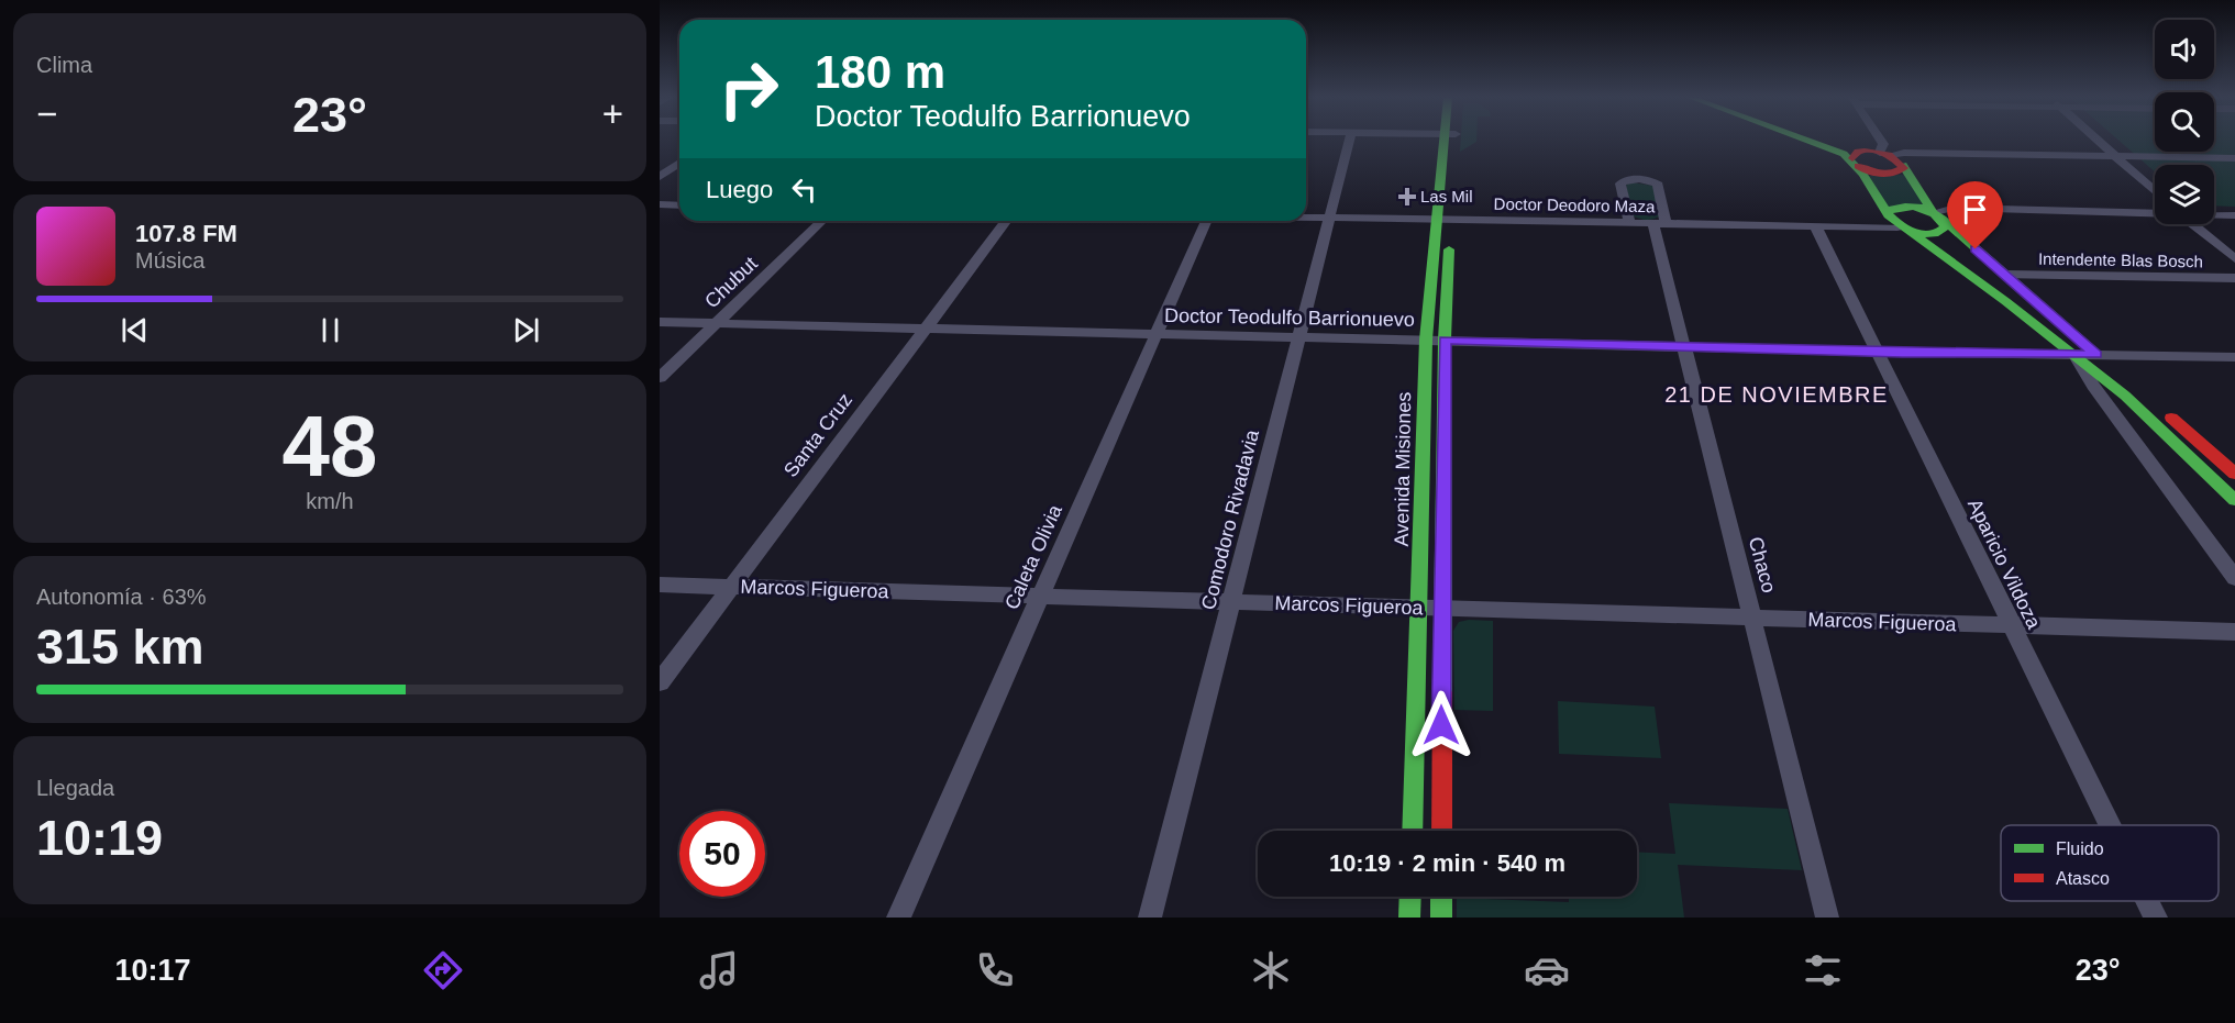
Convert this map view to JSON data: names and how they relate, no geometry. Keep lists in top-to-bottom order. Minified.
{"streets":{"main road":["Avenida Misiones"],"street":["Doctor Deodoro Maza","Intendente Blas Bosch","Chubut","Doctor Teodulfo Barrionuevo","Santa Cruz","Comodoro Rivadavia","Caleta Olivia","Aparicio Vildoza","Chaco","Marcos Figueroa"]},"crossings":[["Doctor Deodoro Maza","Avenida Misiones"],["Doctor Deodoro Maza","Comodoro Rivadavia"],["Doctor Deodoro Maza","Aparicio Vildoza"],["Doctor Deodoro Maza","Chaco"],["Chubut","Doctor Teodulfo Barrionuevo"],["Doctor Teodulfo Barrionuevo","Santa Cruz"],["Doctor Teodulfo Barrionuevo","Avenida Misiones"],["Doctor Teodulfo Barrionuevo","Comodoro Rivadavia"],["Doctor Teodulfo Barrionuevo","Caleta Olivia"],["Doctor Teodulfo Barrionuevo","Aparicio Vildoza"],["Doctor Teodulfo Barrionuevo","Chaco"],["Santa Cruz","Marcos Figueroa"],["Avenida Misiones","Marcos Figueroa"],["Comodoro Rivadavia","Marcos Figueroa"],["Caleta Olivia","Marcos Figueroa"],["Aparicio Vildoza","Marcos Figueroa"],["Chaco","Marcos Figueroa"]],"districts":["21 DE NOVIEMBRE"],"places":{"health":["Las Mil"]},"legend":["Fluido","Atasco"],"page":{"tile":["Clima",["48","km/h"],["Autonomía · 63%","315 km"],["Llegada","10:19"]],"turn":["180 m","Doctor Teodulfo Barrionuevo"],"heat":["−","23°","+"],"then":"Luego","song":["107.8 FM","Música"],"limit":"50","trip":"10:19 · 2 min · 540 m","tabs":["10:17","23°"]}}
